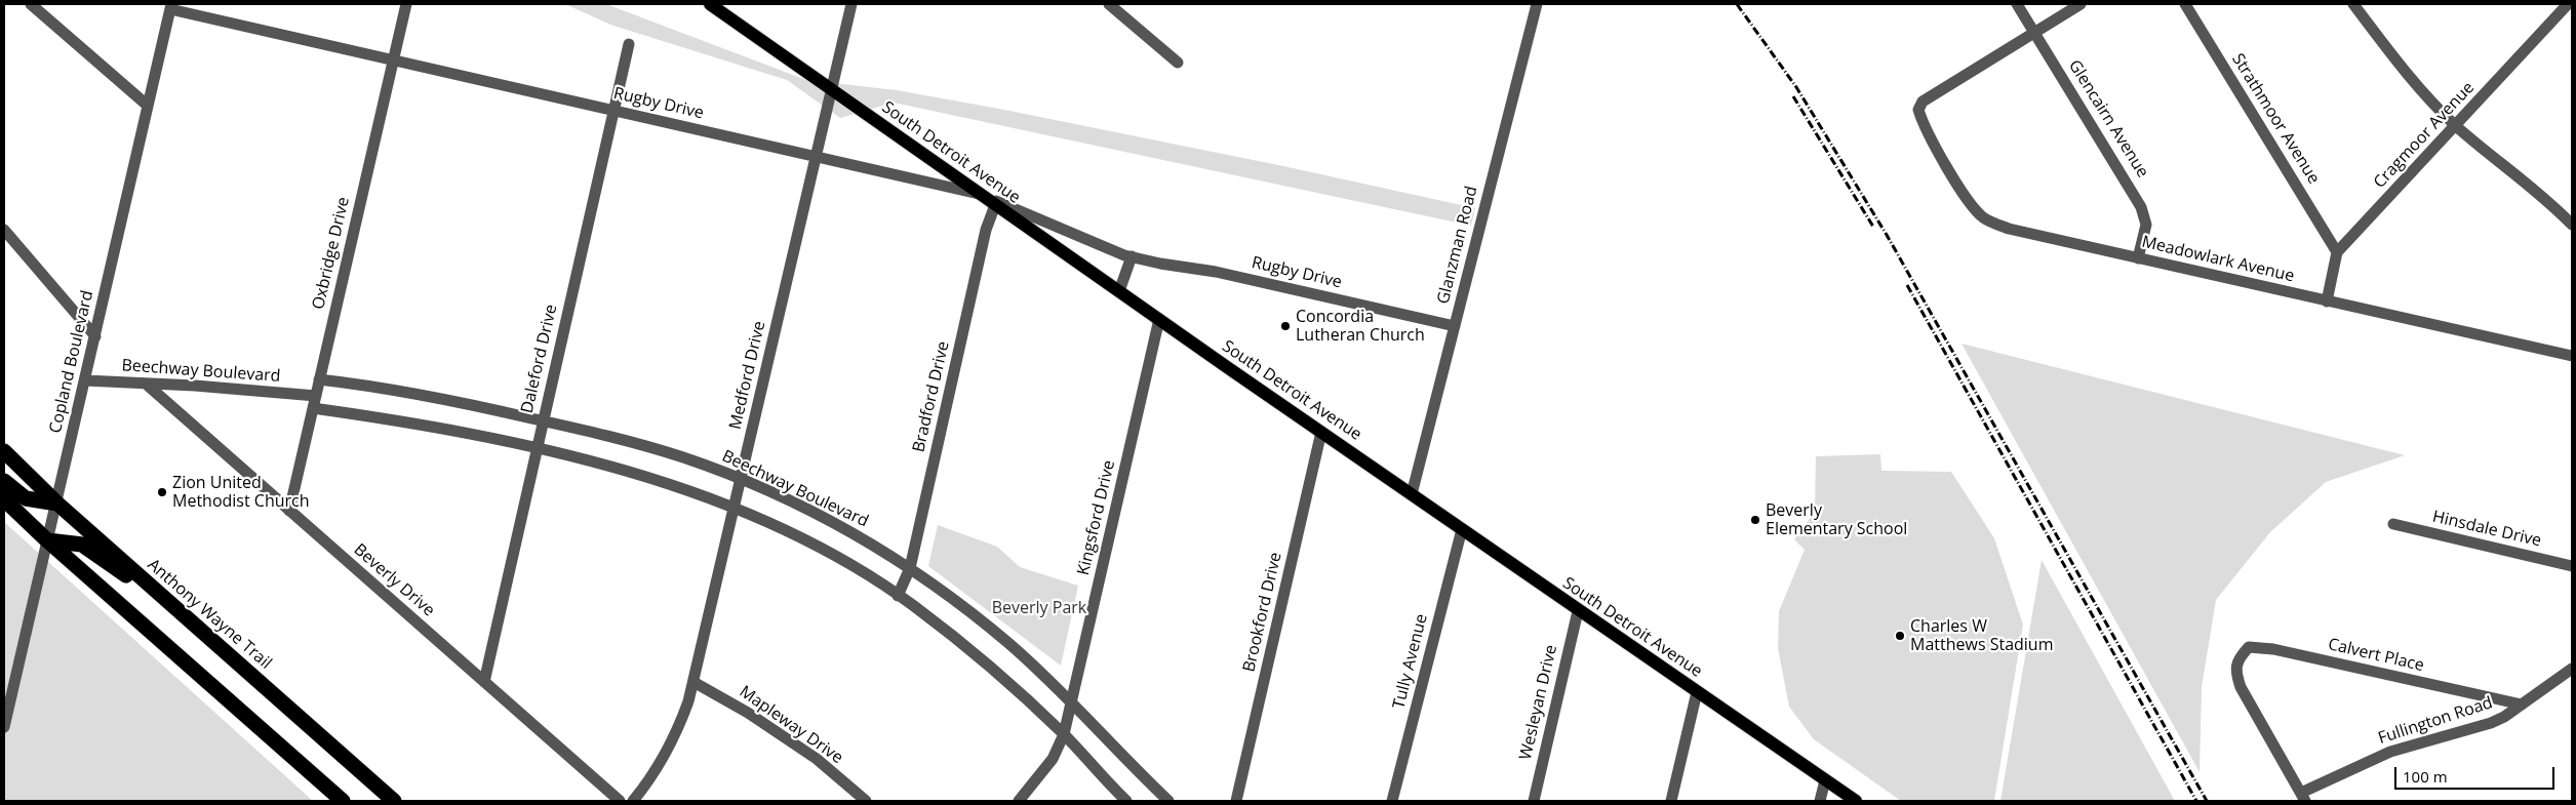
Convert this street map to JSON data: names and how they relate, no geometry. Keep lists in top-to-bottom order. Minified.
{"streets":{"highway":["Anthony Wayne Trail"],"main road":["South Detroit Avenue"],"street":["Rugby Drive","Glencairn Avenue","Strathmoor Avenue","Cragmoor Avenue","Glanzman Road","Oxbridge Drive","Meadowlark Avenue","Daleford Drive","Copland Boulevard","Beechway Boulevard","Medford Drive","Bradford Drive","Kingsford Drive","Hinsdale Drive","Beverly Drive","Brookford Drive","Calvert Place","Tully Avenue","Wesleyan Drive","Fullington Road","Mapleway Drive"]},"crossings":[["Rugby Drive","South Detroit Avenue"],["Rugby Drive","Glanzman Road"],["Rugby Drive","Oxbridge Drive"],["Rugby Drive","Daleford Drive"],["Rugby Drive","Copland Boulevard"],["Rugby Drive","Medford Drive"],["Glencairn Avenue","Meadowlark Avenue"],["Strathmoor Avenue","Cragmoor Avenue"],["South Detroit Avenue","Glanzman Road"],["South Detroit Avenue","Medford Drive"],["South Detroit Avenue","Bradford Drive"],["South Detroit Avenue","Kingsford Drive"],["South Detroit Avenue","Brookford Drive"],["South Detroit Avenue","Tully Avenue"],["South Detroit Avenue","Wesleyan Drive"],["Oxbridge Drive","Beechway Boulevard"],["Oxbridge Drive","Beverly Drive"],["Daleford Drive","Beechway Boulevard"],["Daleford Drive","Beverly Drive"],["Copland Boulevard","Beechway Boulevard"],["Copland Boulevard","Anthony Wayne Trail"],["Beechway Boulevard","Medford Drive"],["Beechway Boulevard","Bradford Drive"],["Beechway Boulevard","Kingsford Drive"],["Beechway Boulevard","Beverly Drive"],["Medford Drive","Mapleway Drive"],["Calvert Place","Fullington Road"]],"parks":["Beverly Park"],"places":["Concordia Lutheran Church","Zion United Methodist Church","Beverly Elementary School","Charles W Matthews Stadium"],"scale_bar":"100 m"}
